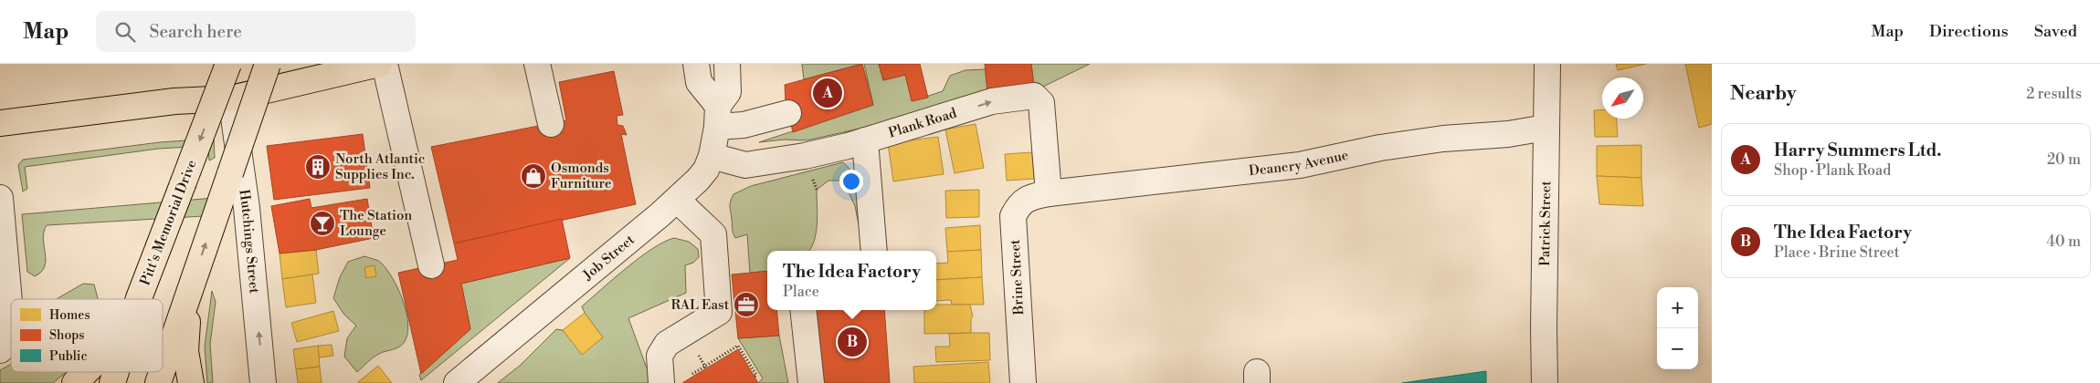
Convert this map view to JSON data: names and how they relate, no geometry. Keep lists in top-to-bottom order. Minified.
{"streets":{"main road":["Pitt's Memorial Drive"],"street":["Plank Road","Deanery Avenue","Patrick Street","Hutchings Street","Job Street","Brine Street"]},"crossings":[["Plank Road","Deanery Avenue"],["Plank Road","Job Street"],["Plank Road","Brine Street"],["Deanery Avenue","Patrick Street"],["Deanery Avenue","Brine Street"]],"places":{"building":["North Atlantic Supplies Inc."],"shop":["Osmonds Furniture"],"bar":["The Station Lounge"],"office":["RAL East"]},"legend":["Homes","Shops","Public"],"north":"bottom left","page":{"header":"Map","search":"Search here","nav":["Map","Directions","Saved"],"heading":["Nearby","2 results"],"pins":["A","B"],"list":[{"mark":"A","name":"Harry Summers Ltd.","note":"Shop · Plank Road","value":"20 m"},{"mark":"B","name":"The Idea Factory","note":"Place · Brine Street","value":"40 m"}],"popup":["The Idea Factory","Place"],"map_buttons":["+","−"]}}
